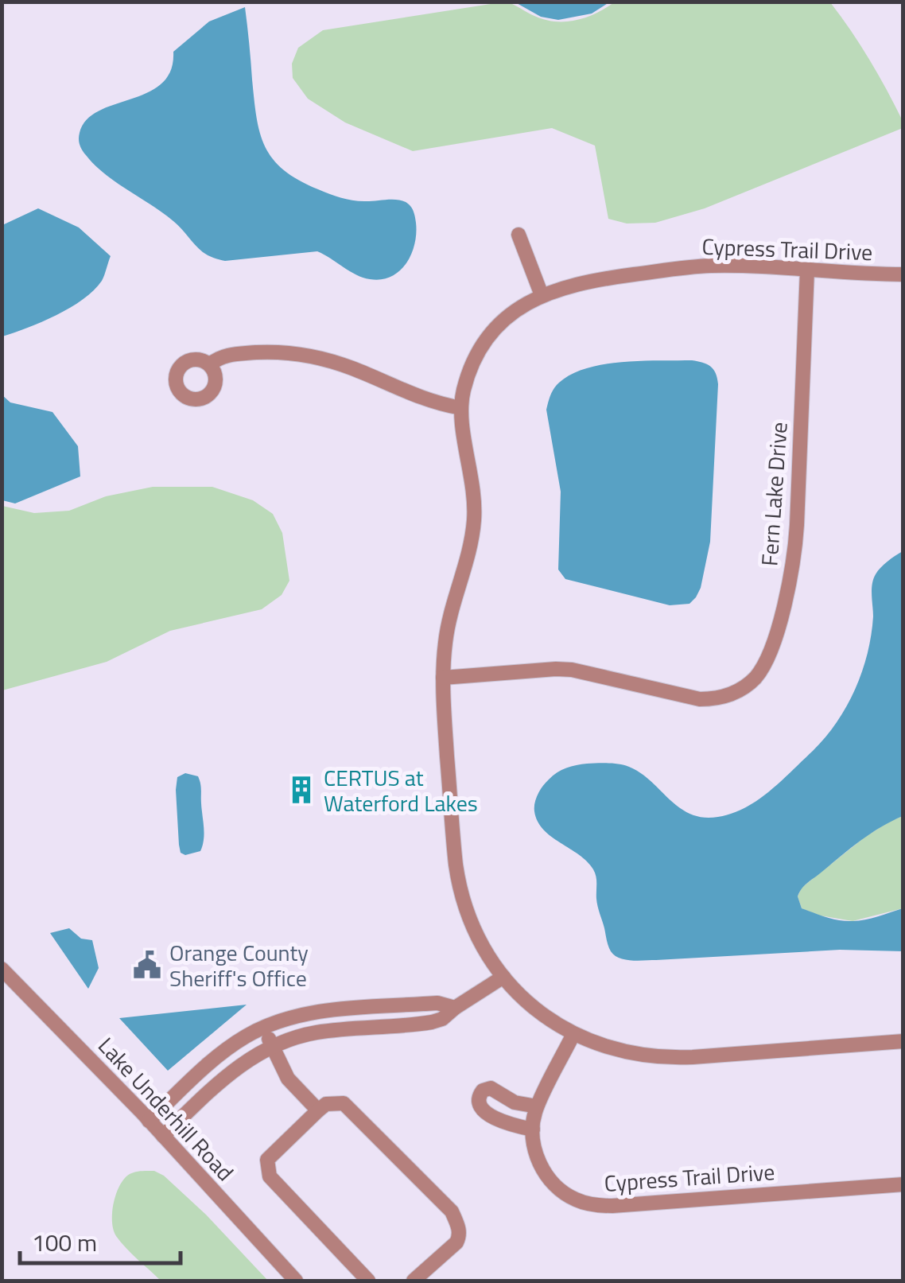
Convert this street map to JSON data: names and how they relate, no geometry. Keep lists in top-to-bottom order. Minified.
{"streets":{"street":["Cypress Trail Drive","Fern Lake Drive","Lake Underhill Road"]},"crossings":[["Cypress Trail Drive","Fern Lake Drive"]],"places":{"building":["CERTUS at Waterford Lakes"],"public building":["Orange County Sheriff's Office"]},"scale_bar":"100 m"}
